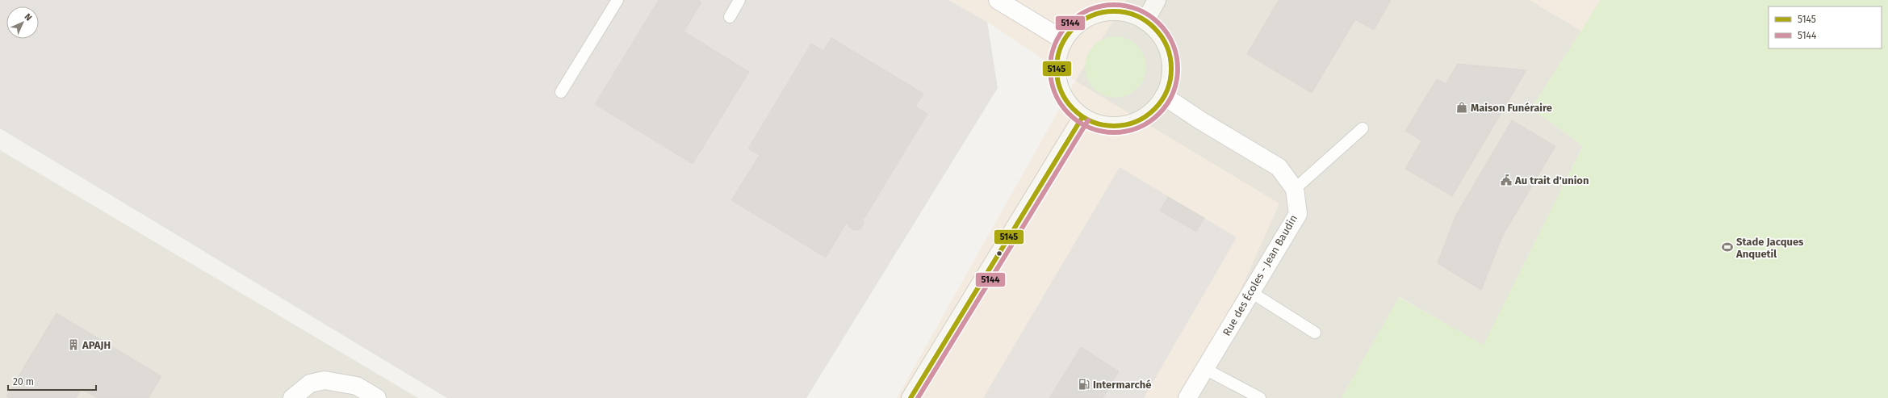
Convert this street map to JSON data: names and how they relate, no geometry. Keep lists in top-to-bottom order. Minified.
{"streets":{"street":["Rue des Écoles - Jean Baudin"]},"places":{"shop":["Maison Funéraire"],"public building":["Au trait d'union"],"sports":["Stade Jacques Anquetil"],"building":["APAJH"],"fuel station":["Intermarché"]},"lines":["transit line 5144","transit line 5145"],"legend":["5145","5144"],"scale_bar":"20 m","north":"top right"}
